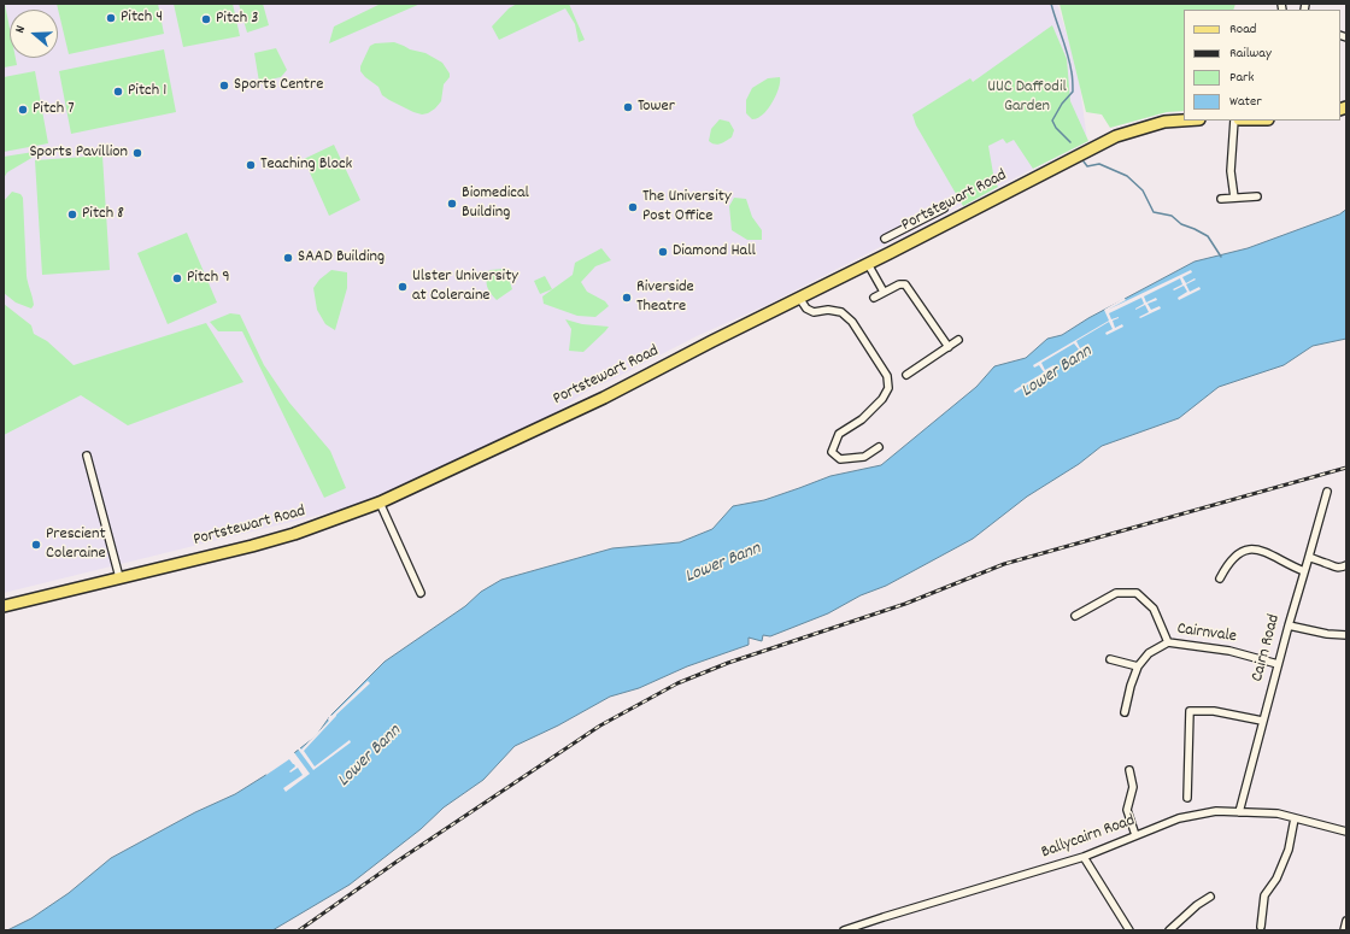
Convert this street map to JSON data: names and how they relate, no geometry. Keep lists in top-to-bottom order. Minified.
{"streets":{"main road":["Portstewart Road"],"street":["Cairnvale","Cairn Road","Ballycairn Road"]},"crossings":[["Cairnvale","Cairn Road"],["Cairn Road","Ballycairn Road"]],"water":["Lower Bann"],"parks":["UUC Daffodil Garden"],"places":["Pitch 4","Pitch 3","Sports Centre","Pitch 1","Tower","Pitch 7","Sports Pavillion","Teaching Block","Biomedical Building","The University Post Office","Pitch 8","Diamond Hall","SAAD Building","Pitch 9","Ulster University at Coleraine","Riverside Theatre","Prescient Coleraine"],"legend":["Road","Railway","Park","Water"],"north":"left"}
